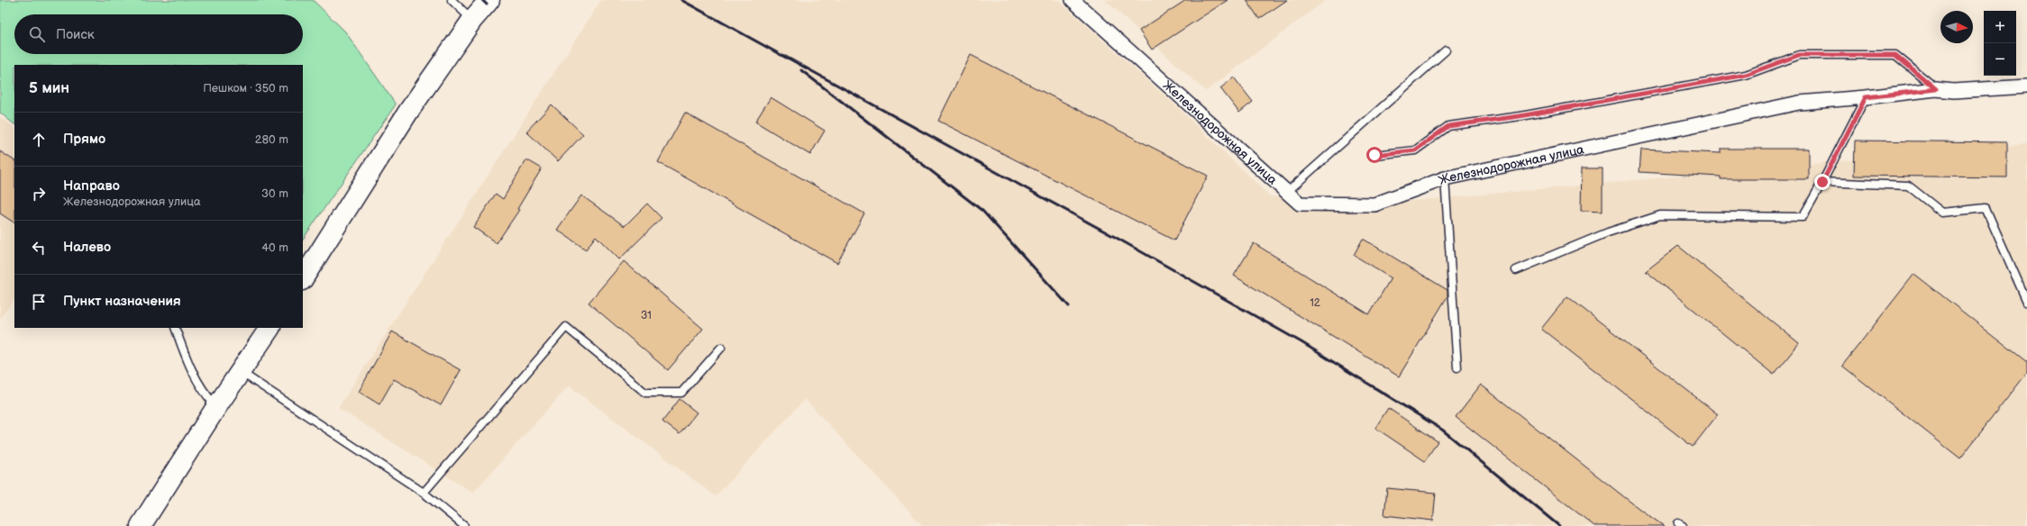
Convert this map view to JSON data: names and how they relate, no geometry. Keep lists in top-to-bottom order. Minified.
{"streets":{"street":["Железнодорожная улица"]},"house_numbers":["12","31"],"north":"right","page":{"map_buttons":["+","−"],"search":"Поиск","heading":["5 мин","Пешком · 350 m"],"list":[["Прямо","280 m"],["Направо","Железнодорожная улица","30 m"],["Налево","40 m"],"Пункт назначения"]}}
